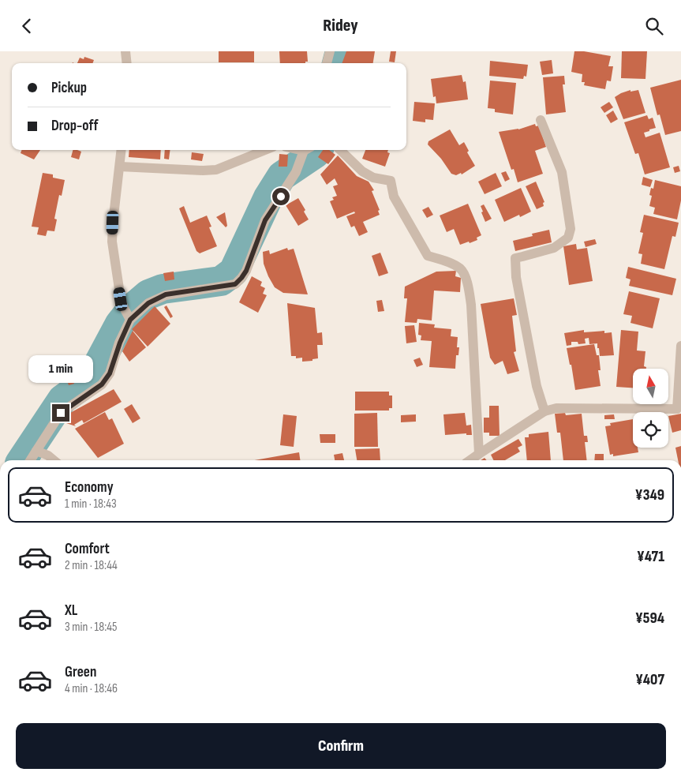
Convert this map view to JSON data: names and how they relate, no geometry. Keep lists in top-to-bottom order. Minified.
{"north":"top","page":{"header":"Ridey","banner":["Pickup","Drop-off"],"bubble":"1 min","list":[{"name":"Economy","note":"1 min · 18:43","value":"¥349"},{"name":"Comfort","note":"2 min · 18:44","value":"¥471"},{"name":"XL","note":"3 min · 18:45","value":"¥594"},{"name":"Green","note":"4 min · 18:46","value":"¥407"}],"buttons":"Confirm"}}
